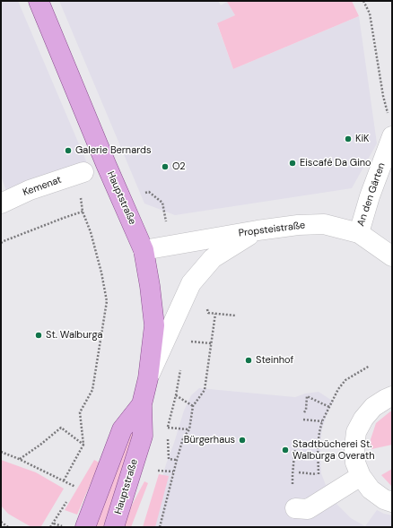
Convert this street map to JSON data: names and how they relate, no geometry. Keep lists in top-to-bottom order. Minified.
{"streets":{"main road":["Hauptstraße"],"street":["Kemenat","An den Gärten","Propsteistraße"]},"crossings":[["An den Gärten","Propsteistraße"],["Hauptstraße","Propsteistraße"]],"places":["KiK","Galerie Bernards","Eiscafé Da Gino","O2","St. Walburga","Steinhof","Bürgerhaus","Stadtbücherei St. Walburga Overath"]}
